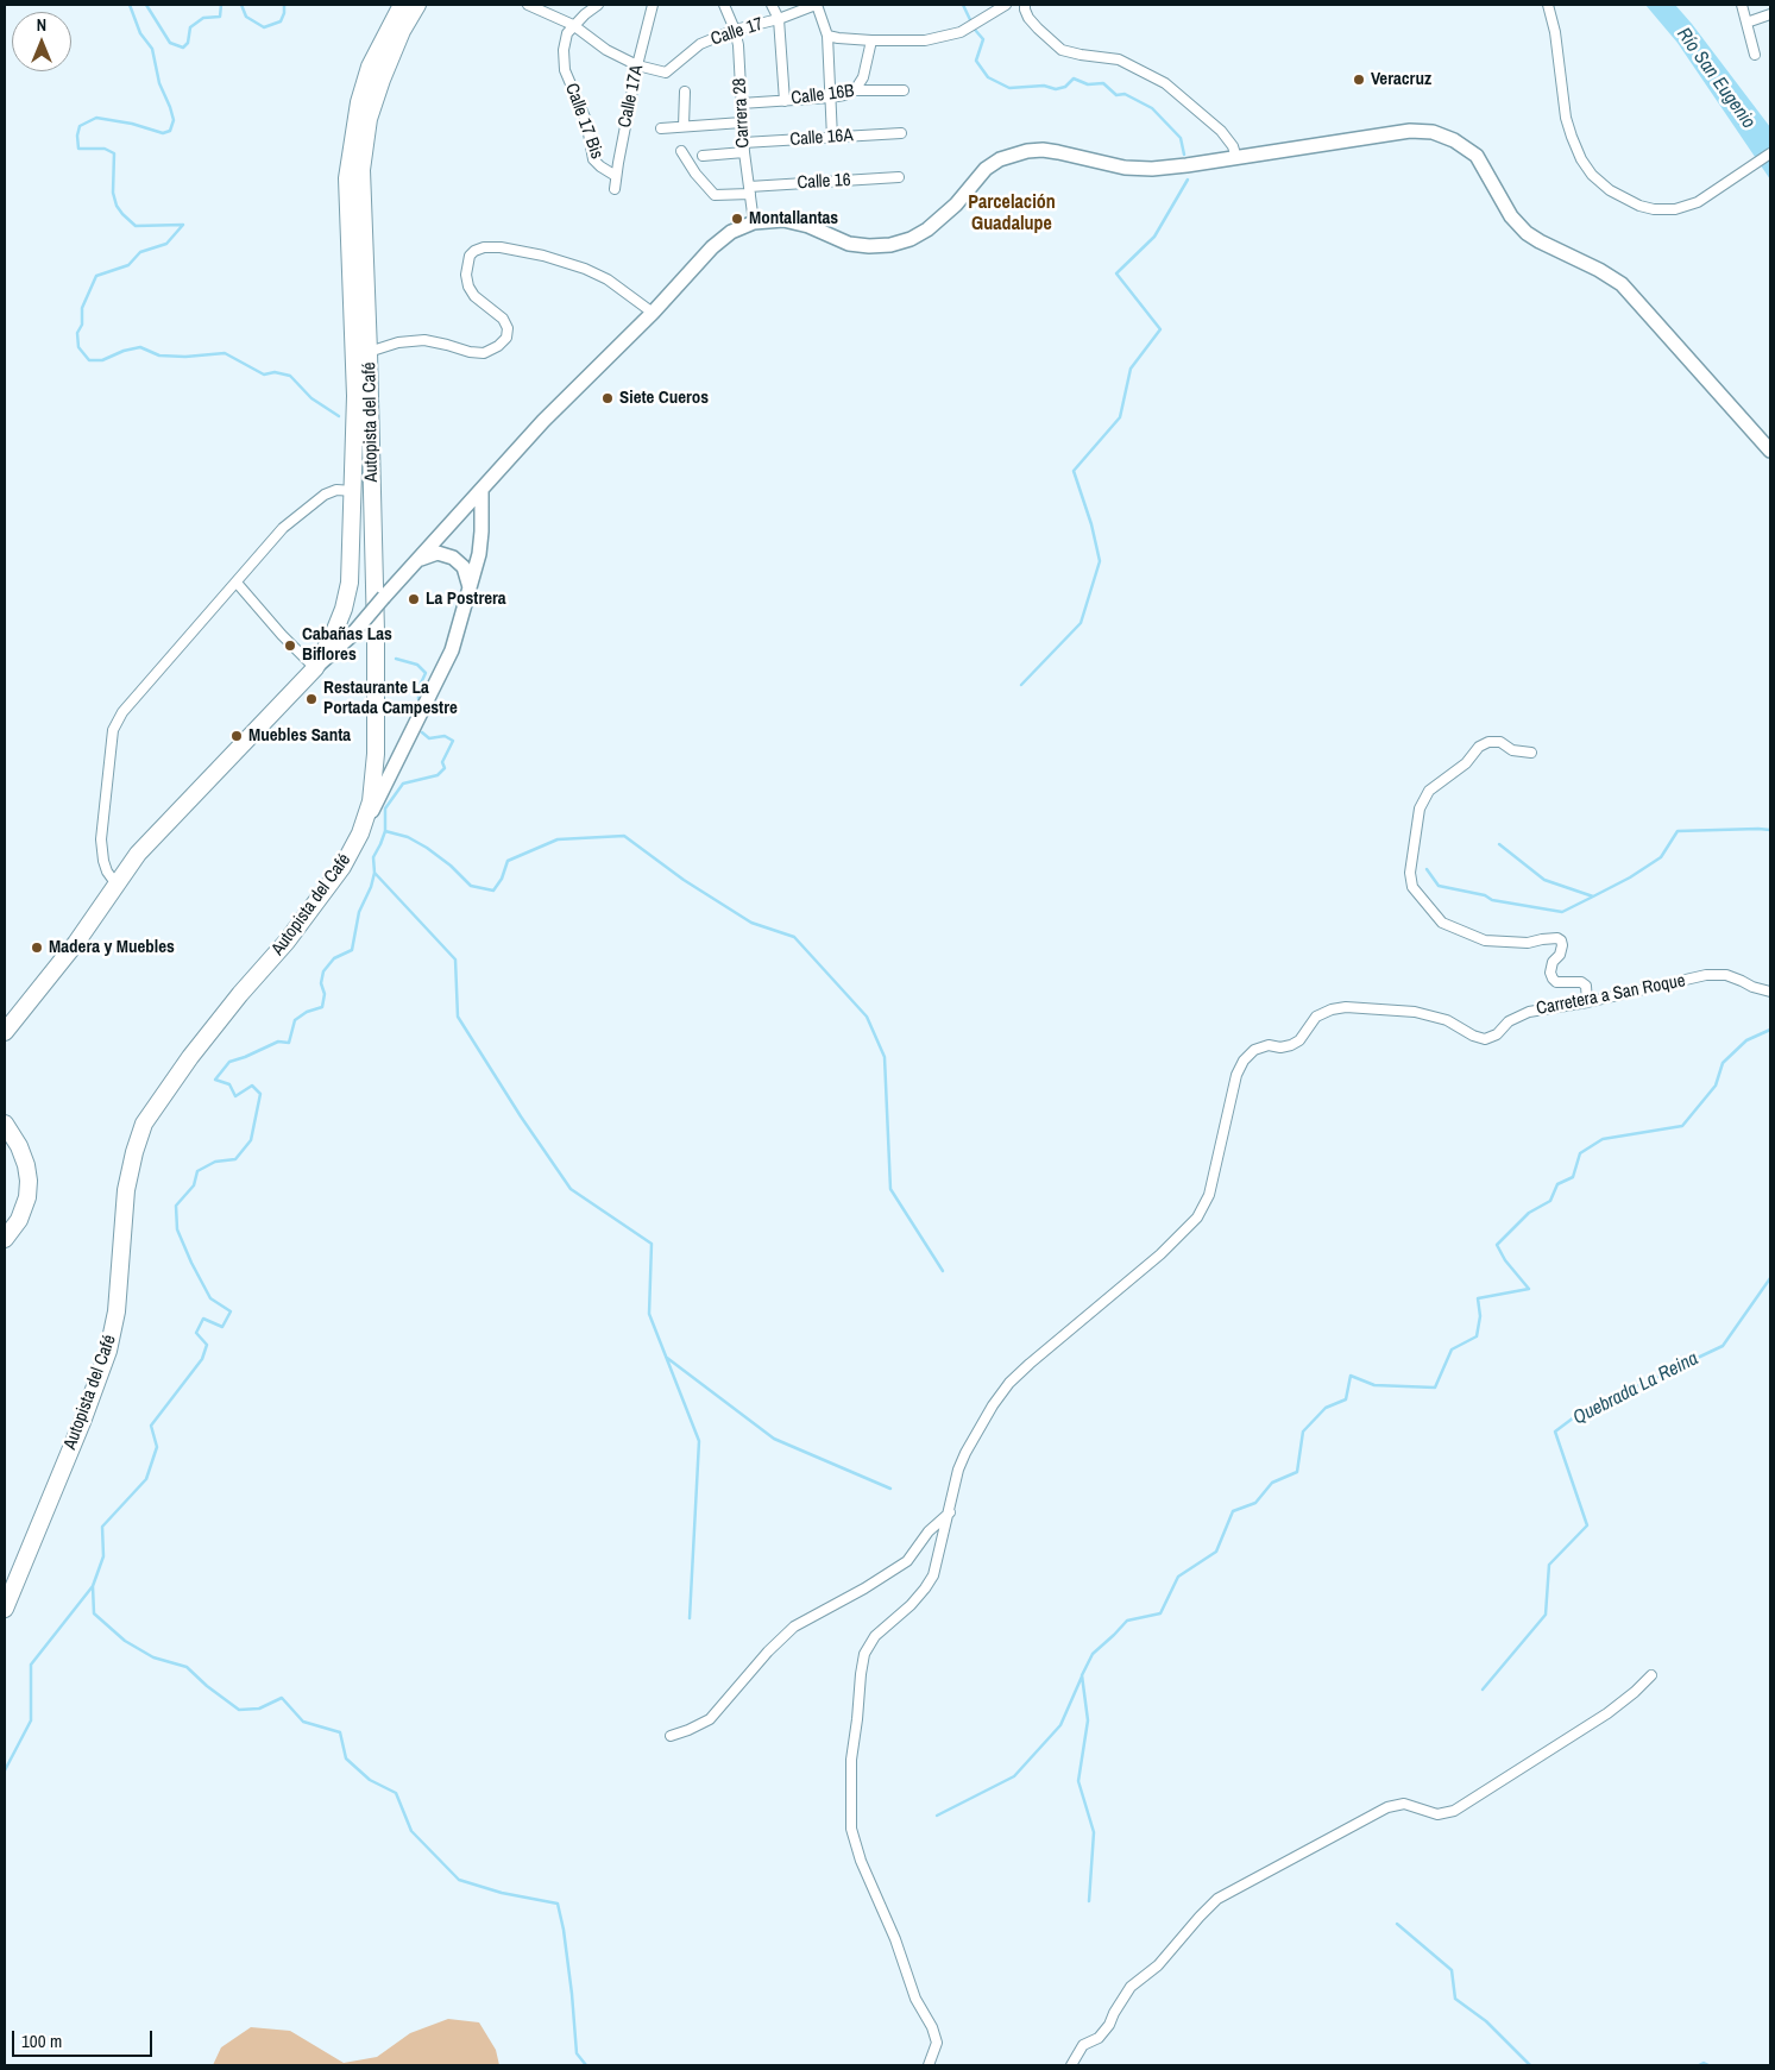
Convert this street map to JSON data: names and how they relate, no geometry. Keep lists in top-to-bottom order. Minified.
{"streets":{"highway":["Autopista del Café"],"street":["Calle 17","Calle 16B","Calle 17A","Carrera 28","Calle 17 Bis","Calle 16A","Calle 16","Carretera a San Roque"]},"crossings":[["Calle 17","Calle 17A"],["Calle 17","Carrera 28"],["Calle 16B","Carrera 28"],["Calle 17A","Calle 17 Bis"],["Carrera 28","Calle 16A"],["Carrera 28","Calle 16"]],"districts":["Parcelación Guadalupe"],"water":["Río San Eugenio","Quebrada La Reina"],"places":["Veracruz","Montallantas","Siete Cueros","La Postrera","Cabañas Las Biflores","Restaurante La Portada Campestre","Muebles Santa","Madera y Muebles"],"scale_bar":"100 m","north":"top"}
